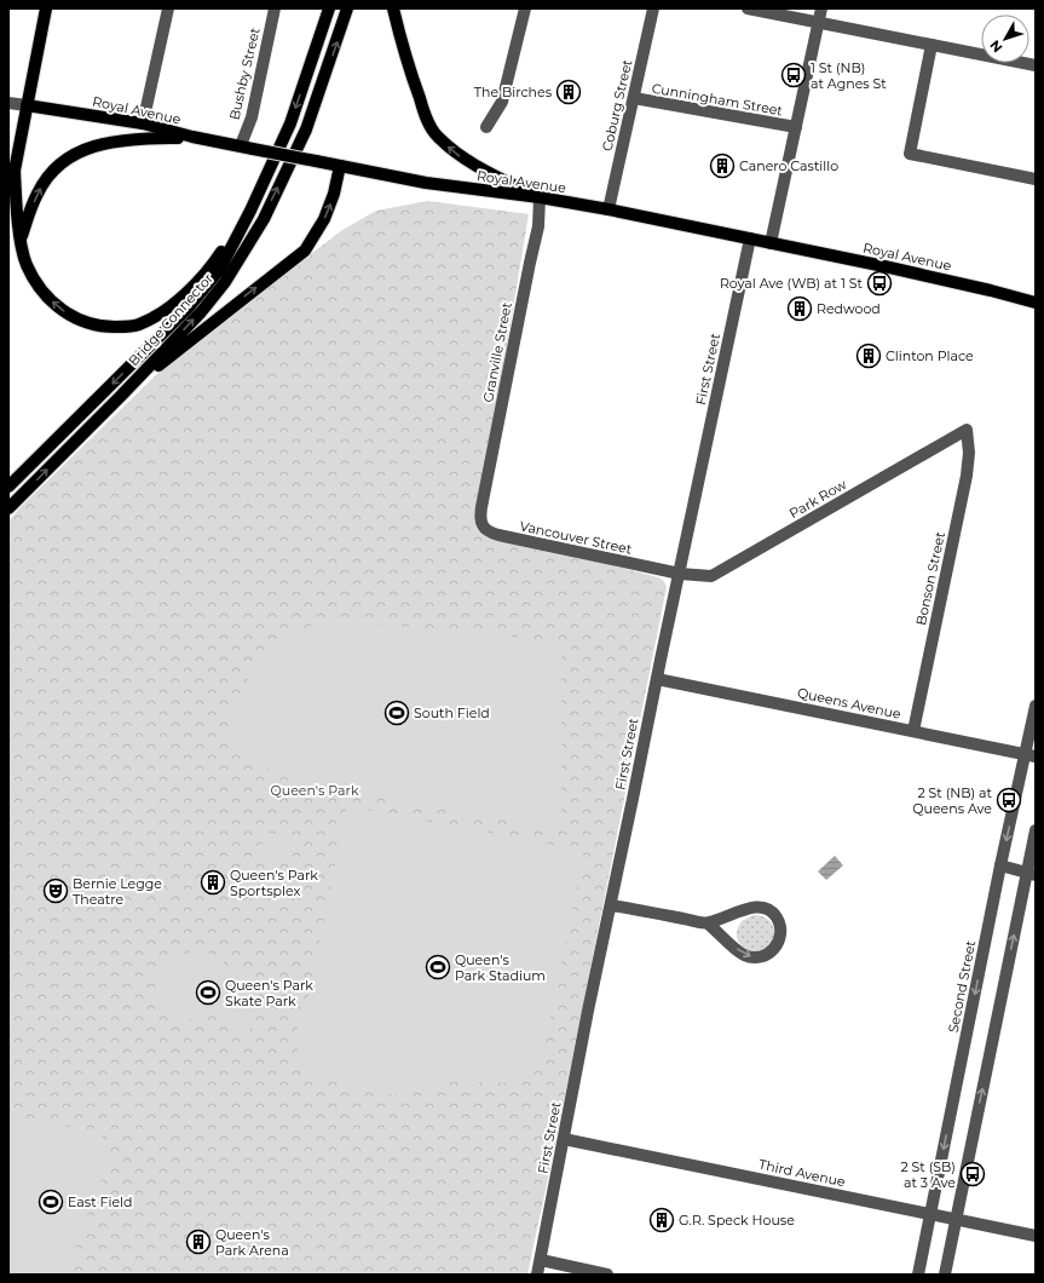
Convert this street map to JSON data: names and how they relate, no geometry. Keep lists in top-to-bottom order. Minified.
{"streets":{"main road":["Royal Avenue","Bridge Connector"],"street":["Bushby Street","Cunningham Street","Coburg Street","Granville Street","First Street","Park Row","Vancouver Street","Bonson Street","Queens Avenue","Second Street","Third Avenue"]},"crossings":[["Bushby Street","Royal Avenue"],["Cunningham Street","Coburg Street"],["Coburg Street","Royal Avenue"],["Royal Avenue","Granville Street"],["Royal Avenue","First Street"],["Granville Street","Vancouver Street"],["First Street","Park Row"],["First Street","Vancouver Street"],["First Street","Queens Avenue"],["First Street","Third Avenue"],["Park Row","Vancouver Street"],["Park Row","Bonson Street"],["Bonson Street","Queens Avenue"],["Queens Avenue","Second Street"],["Second Street","Third Avenue"]],"parks":["Queen's Park"],"places":{"bus stop":["1 St (NB) at Agnes St","Royal Ave (WB) at 1 St","2 St (NB) at Queens Ave","2 St (SB) at 3 Ave"],"building":["The Birches","Canero Castillo","Redwood","Clinton Place","Queen's Park Sportsplex","G.R. Speck House","Queen's Park Arena"],"sports":["South Field","Queen's Park Stadium","Queen's Park Skate Park","East Field"],"theatre":["Bernie Legge Theatre"]},"north":"bottom left"}
